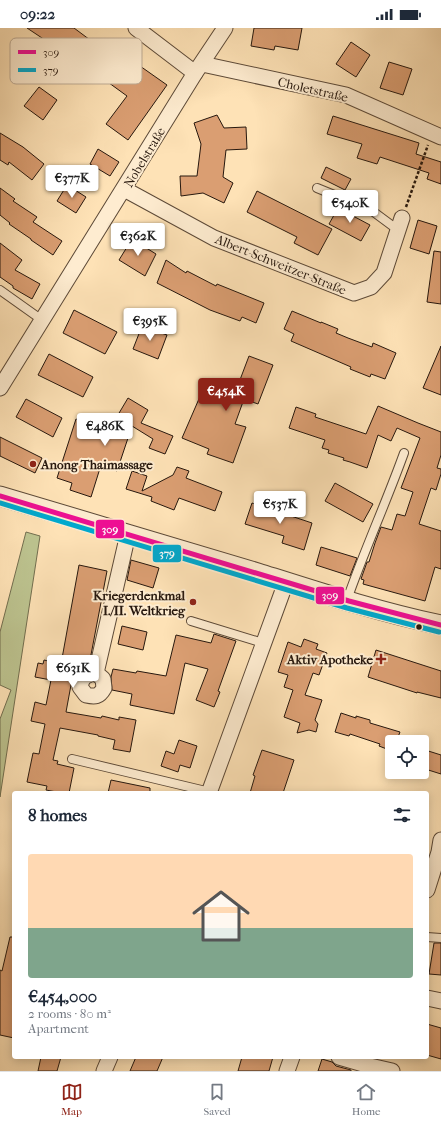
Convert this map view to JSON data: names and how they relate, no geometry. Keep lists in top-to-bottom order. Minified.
{"streets":{"street":["Choletstraße","Nobelstraße","Albert-Schweitzer-Straße"]},"crossings":[["Choletstraße","Nobelstraße"],["Nobelstraße","Albert-Schweitzer-Straße"]],"places":{"other":["Anong Thaimassage","Kriegerdenkmal I./II. Weltkrieg"],"health":["Aktiv Apotheke"]},"lines":["transit line 309","transit line 379"],"legend":["309","379"],"page":{"status":"09:22","price":["€377K","€540K","€362K","€395K","€454K","€486K","€537K","€631K"],"heading":"8 homes","list":[{"name":"€454,000","note":"2 rooms · 80 m² · Apartment"}],"tabs":["Map","Saved","Home"]}}
